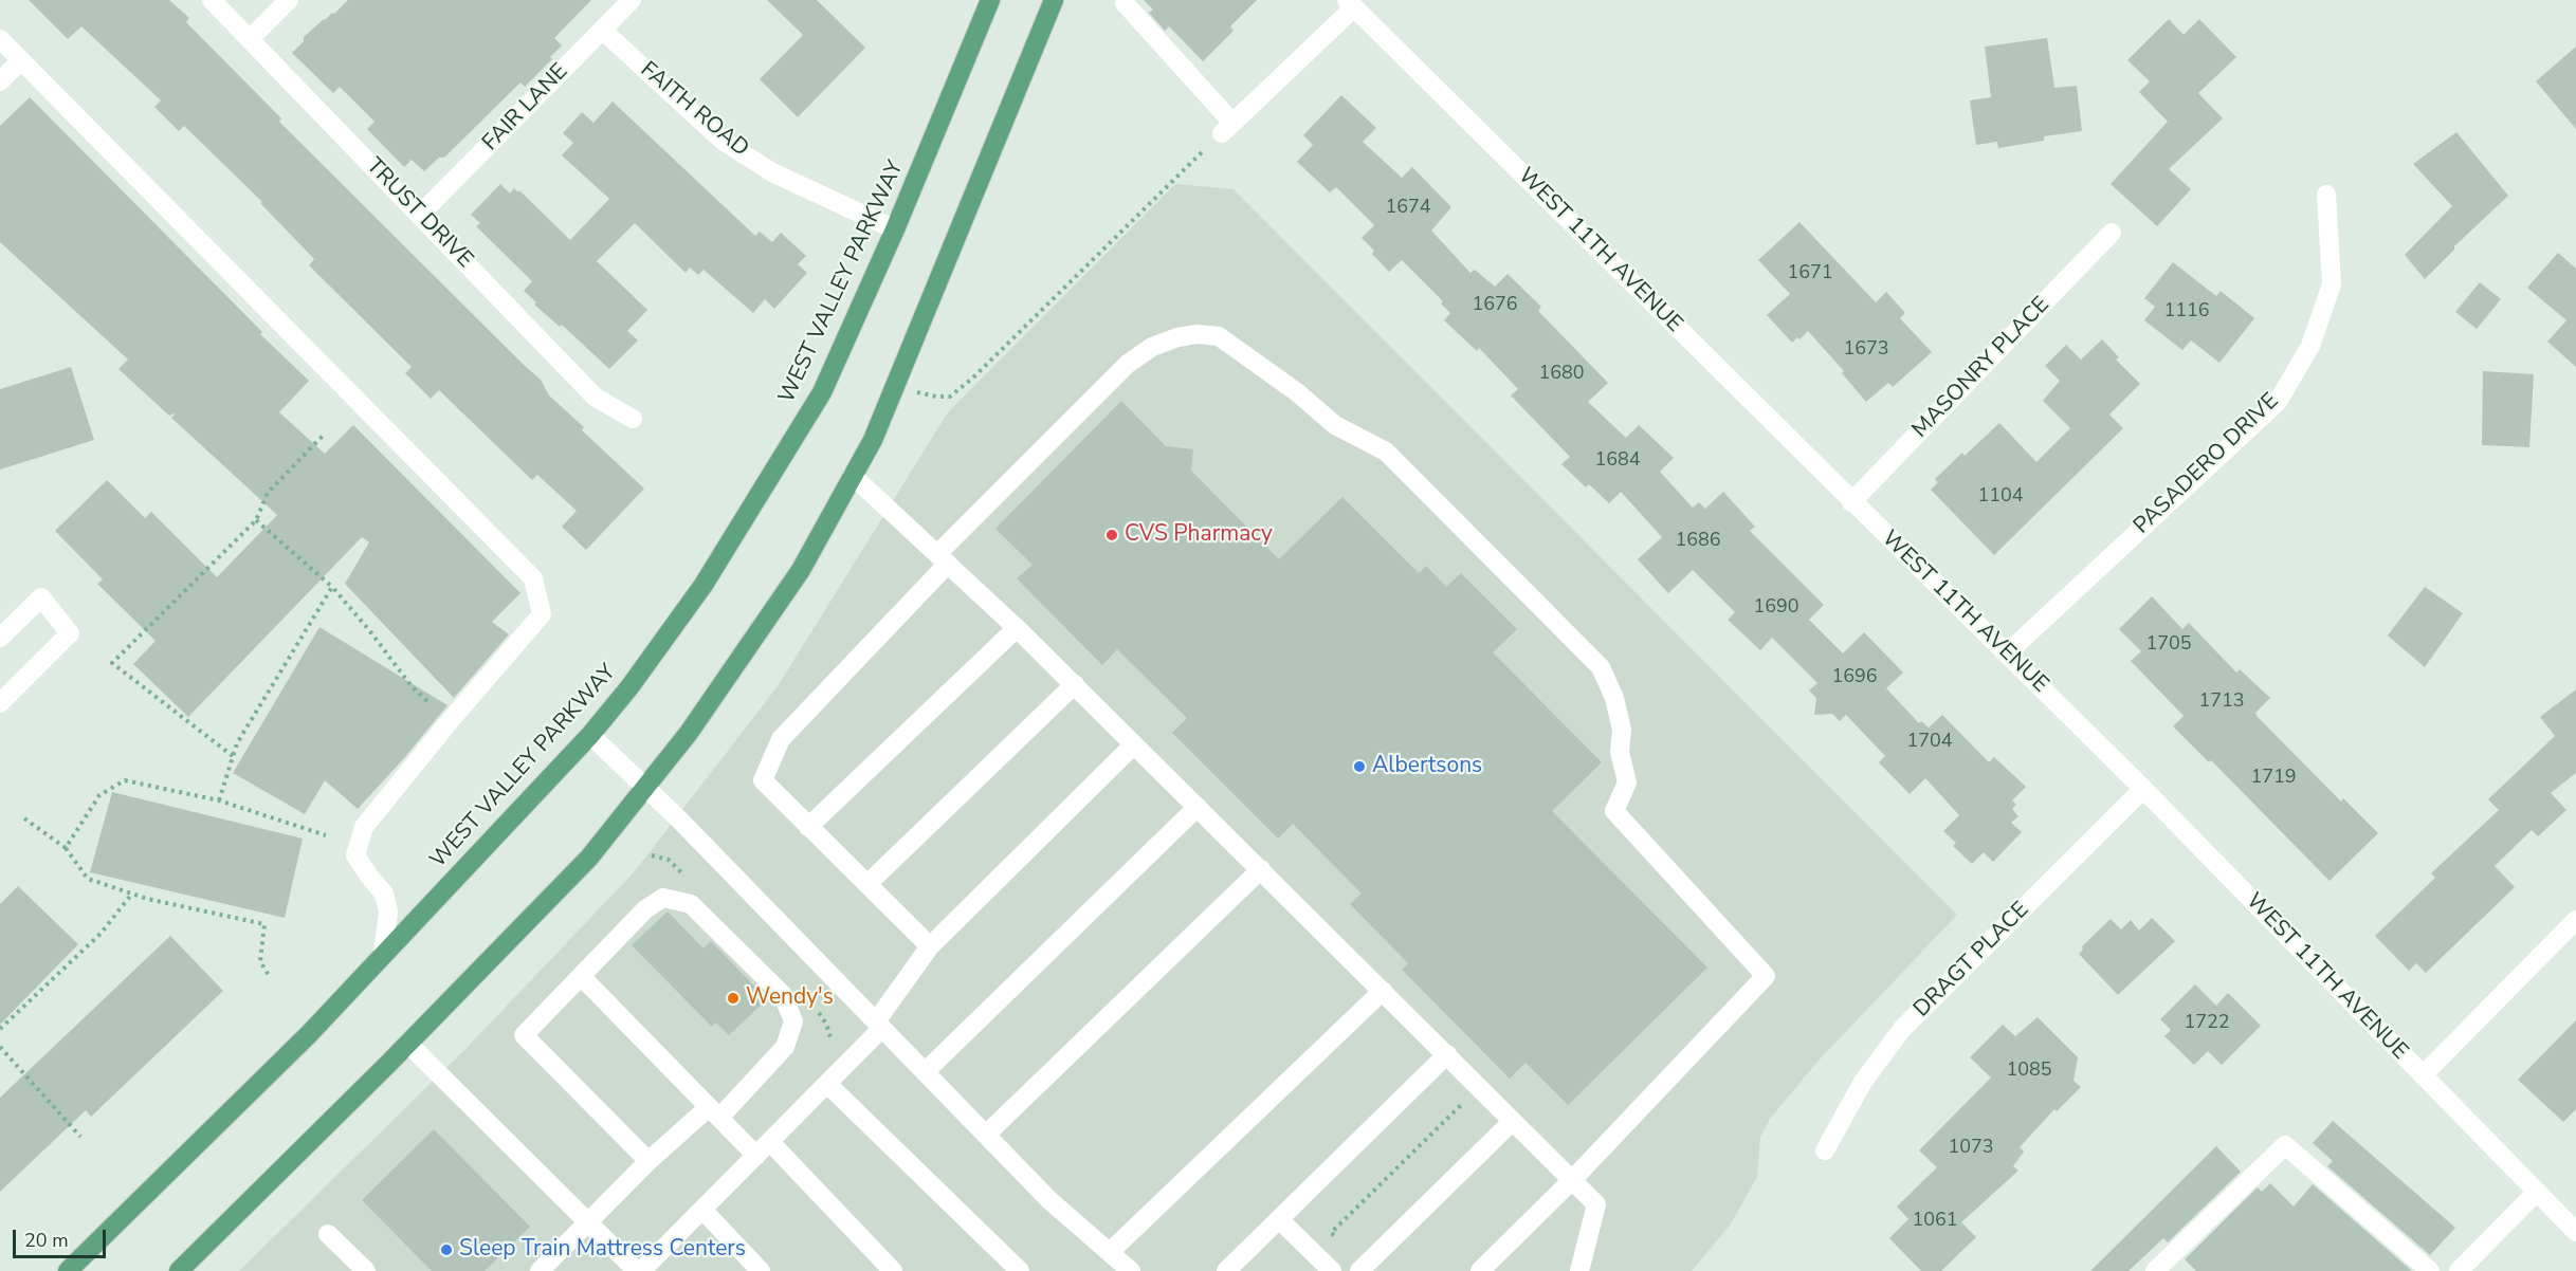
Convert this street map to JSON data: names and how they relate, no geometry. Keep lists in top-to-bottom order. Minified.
{"streets":{"main road":["WEST VALLEY PARKWAY"],"street":["FAIR LANE","FAITH ROAD","TRUST DRIVE","WEST 11TH AVENUE","MASONRY PLACE","PASADERO DRIVE","DRAGT PLACE"]},"crossings":[["FAIR LANE","FAITH ROAD"],["FAIR LANE","TRUST DRIVE"],["FAITH ROAD","WEST VALLEY PARKWAY"],["WEST 11TH AVENUE","MASONRY PLACE"],["WEST 11TH AVENUE","PASADERO DRIVE"],["WEST 11TH AVENUE","DRAGT PLACE"]],"places":["CVS Pharmacy","Albertsons","Wendy's","Sleep Train Mattress Centers"],"house_numbers":["1674","1671","1676","1116","1673","1680","1684","1104","1686","1690","1705","1696","1713","1704","1719","1722","1085","1073","1061"],"scale_bar":"20 m"}
